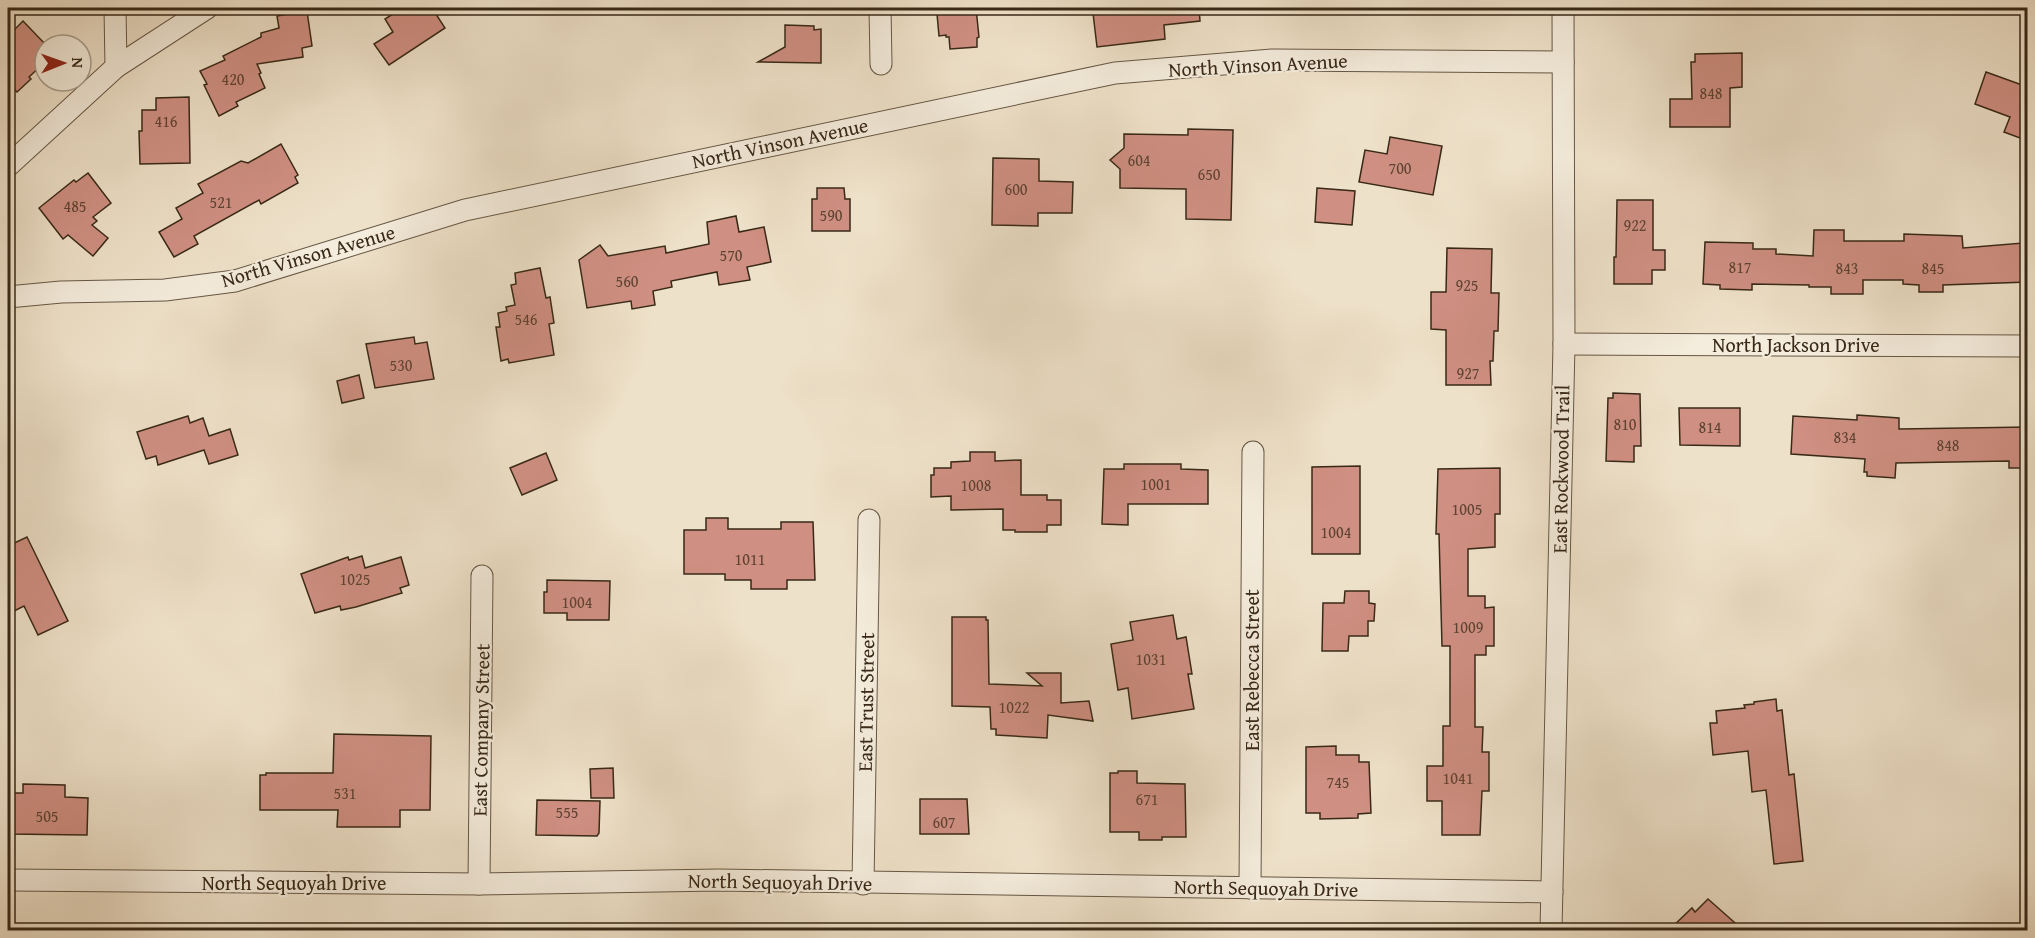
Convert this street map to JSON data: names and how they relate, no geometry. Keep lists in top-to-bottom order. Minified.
{"streets":{"street":["North Vinson Avenue","North Jackson Drive","East Rockwood Trail","East Rebecca Street","East Trust Street","East Company Street","North Sequoyah Drive"]},"crossings":[["North Vinson Avenue","East Rockwood Trail"],["North Jackson Drive","East Rockwood Trail"],["East Rockwood Trail","North Sequoyah Drive"],["East Rebecca Street","North Sequoyah Drive"],["East Trust Street","North Sequoyah Drive"],["East Company Street","North Sequoyah Drive"]],"house_numbers":["420","848","416","604","700","650","600","521","485","590","922","570","817","843","845","560","925","546","530","927","810","814","834","848","1001","1008","1005","1004","1011","1025","1004","1009","1031","1022","1041","745","531","671","555","505","607"],"north":"right"}
